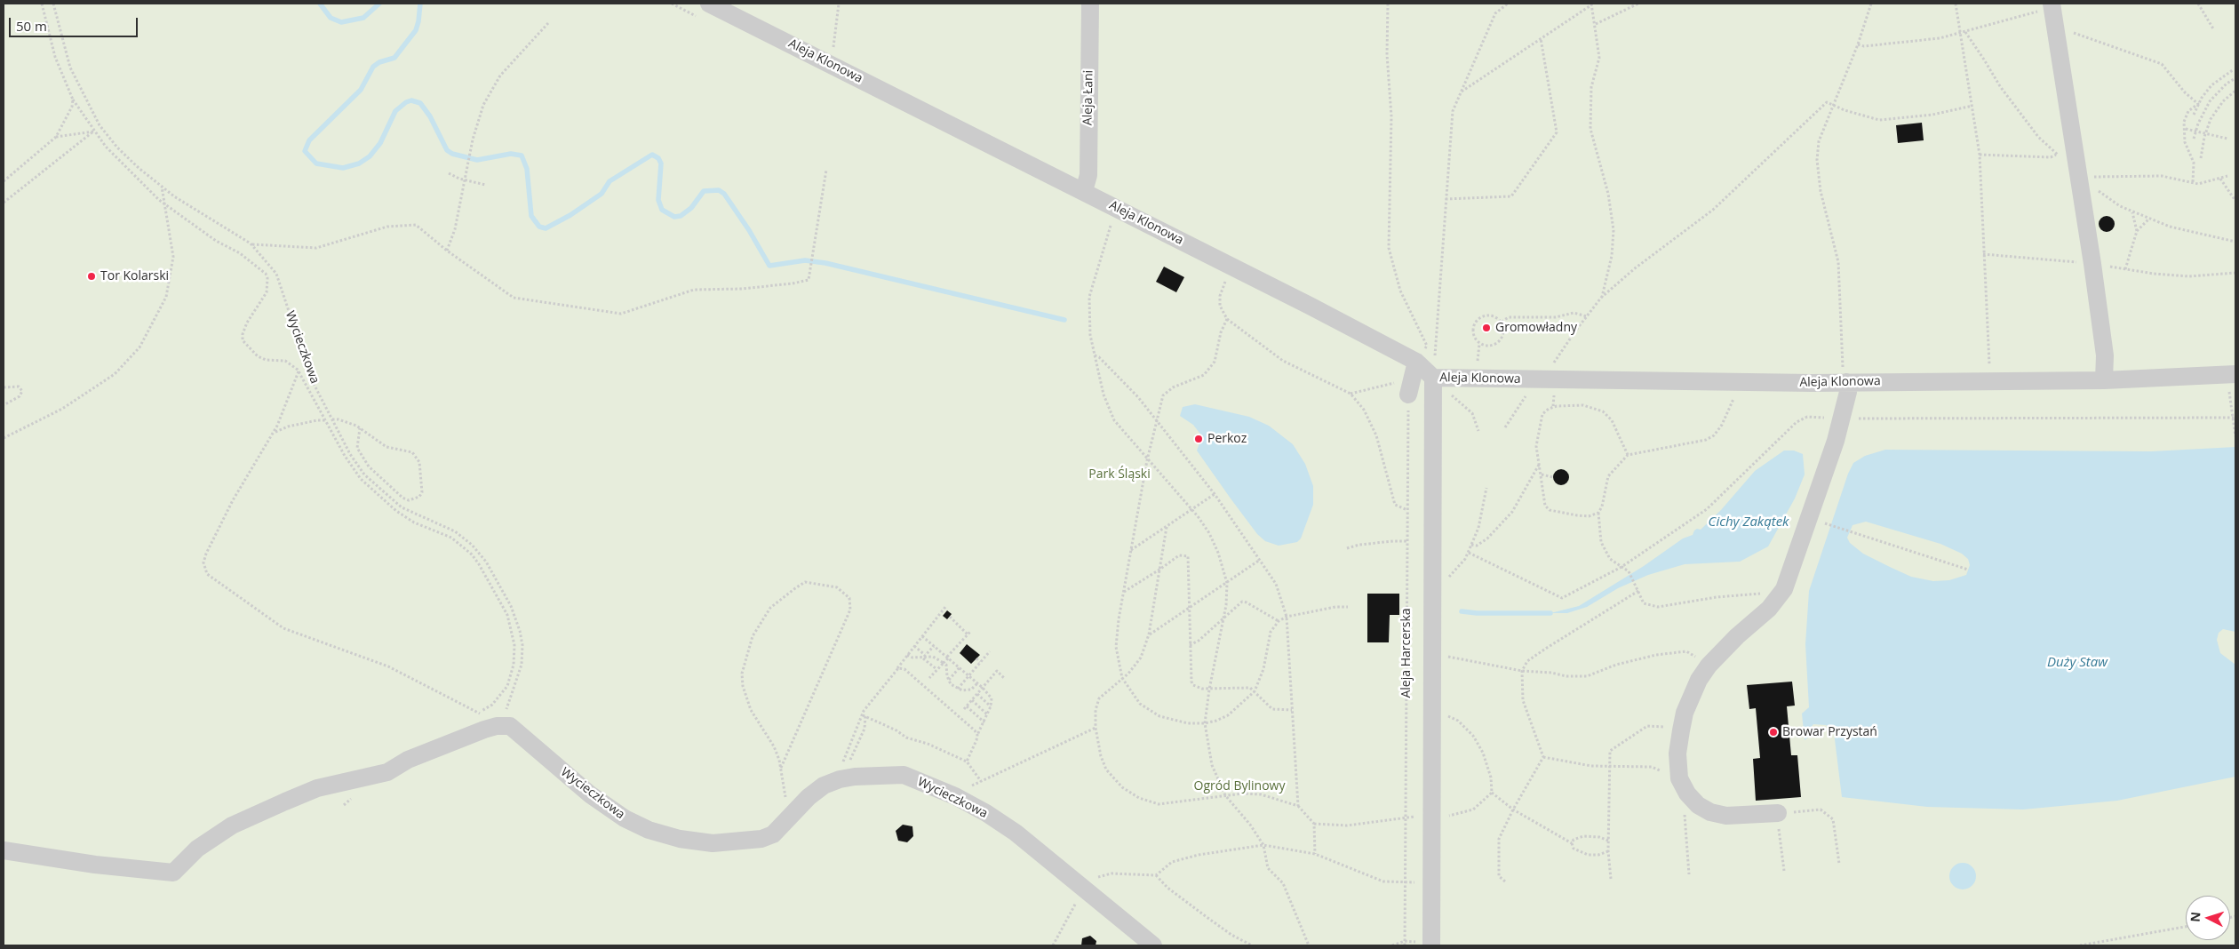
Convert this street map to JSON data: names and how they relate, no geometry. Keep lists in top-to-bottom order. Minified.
{"streets":{"street":["Aleja Klonowa","Aleja Łani","Wycieczkowa"],"path":["Aleja Harcerska"]},"crossings":[["Aleja Klonowa","Aleja Łani"]],"water":["Cichy Zakątek","Duży Staw"],"parks":["Park Śląski","Ogród Bylinowy"],"places":["Tor Kolarski","Gromowładny","Perkoz","Browar Przystań"],"scale_bar":"50 m","north":"left"}
